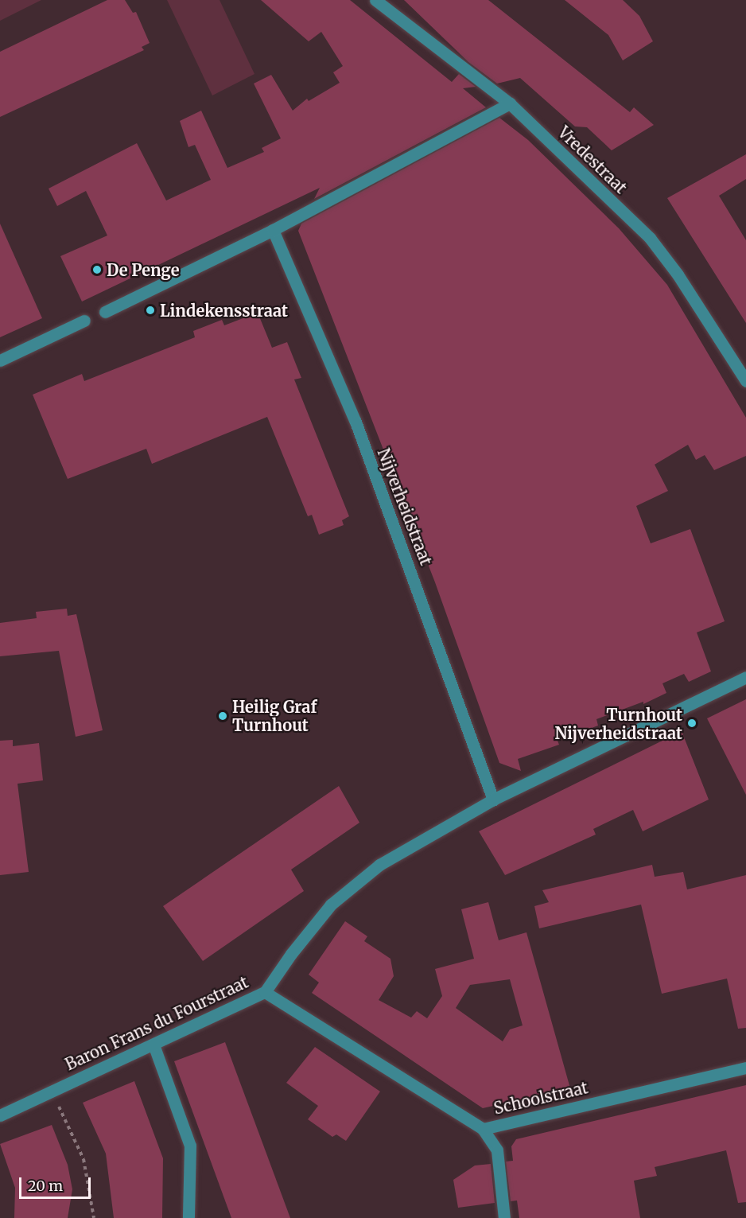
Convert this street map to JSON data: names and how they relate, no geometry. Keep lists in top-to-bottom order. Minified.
{"streets":{"street":["Vredestraat","Nijverheidstraat","Baron Frans du Fourstraat","Schoolstraat"]},"crossings":[["Nijverheidstraat","Baron Frans du Fourstraat"],["Baron Frans du Fourstraat","Schoolstraat"]],"places":["De Penge","Lindekensstraat","Heilig Graf Turnhout","Turnhout Nijverheidstraat"],"scale_bar":"20 m"}
